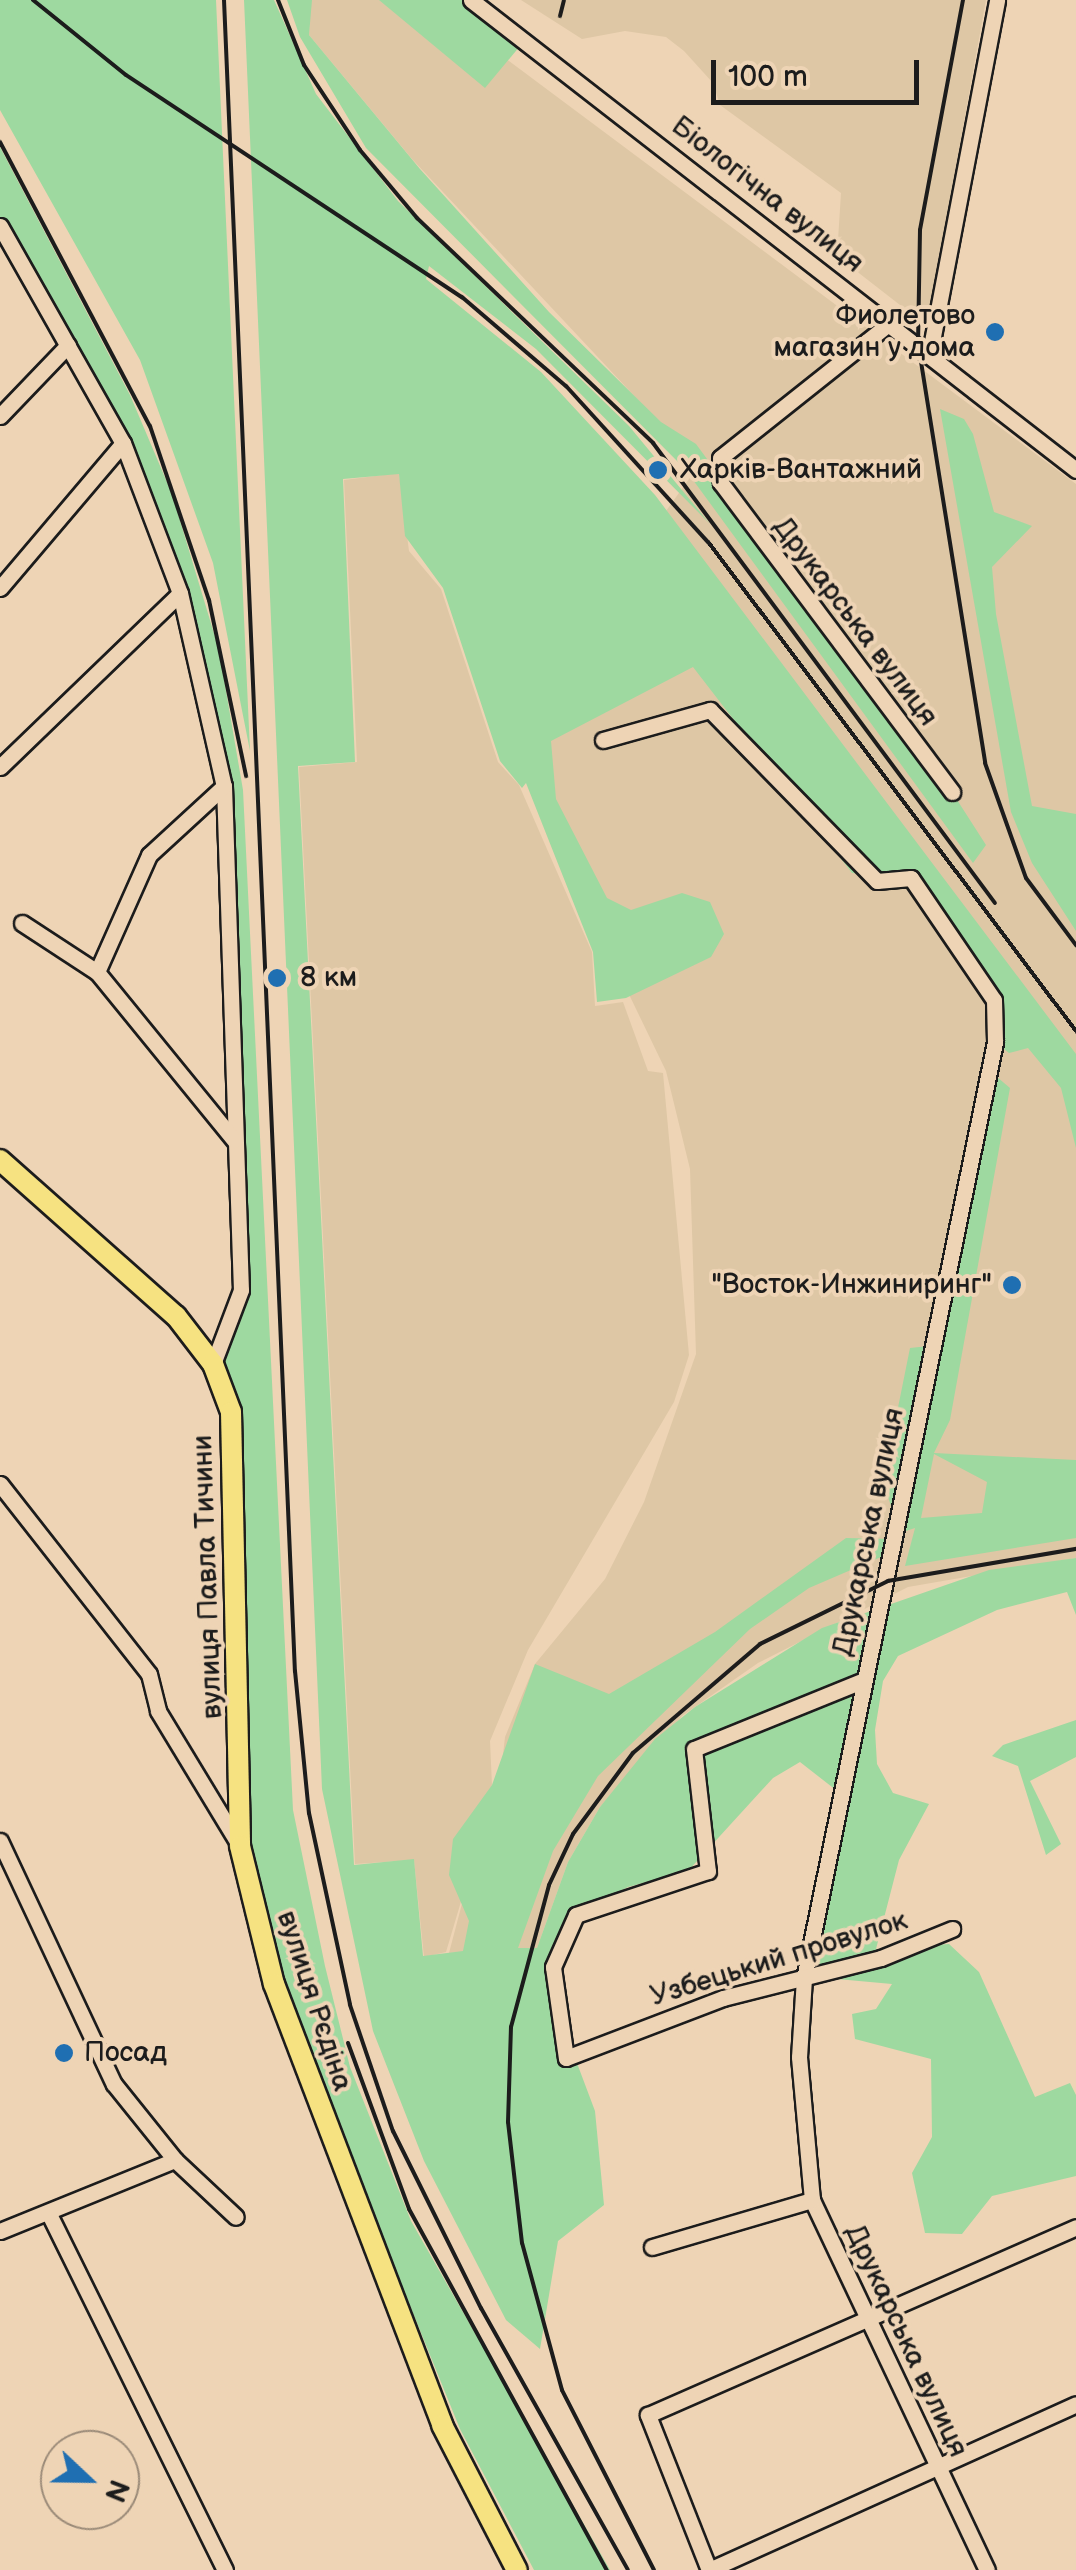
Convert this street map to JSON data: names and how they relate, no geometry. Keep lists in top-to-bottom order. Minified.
{"streets":{"main road":["вулиця Павла Тичини","вулиця Рєдіна"],"street":["Біологічна вулиця","Друкарська вулиця","Узбецький провулок"]},"crossings":[["Біологічна вулиця","Друкарська вулиця"],["Друкарська вулиця","Узбецький провулок"],["вулиця Павла Тичини","вулиця Рєдіна"]],"places":["Фиолетово магазин у дома","Харків-Вантажний","8 км","\"Восток-Инжиниринг\"","Посад"],"scale_bar":"100 m","north":"right"}
